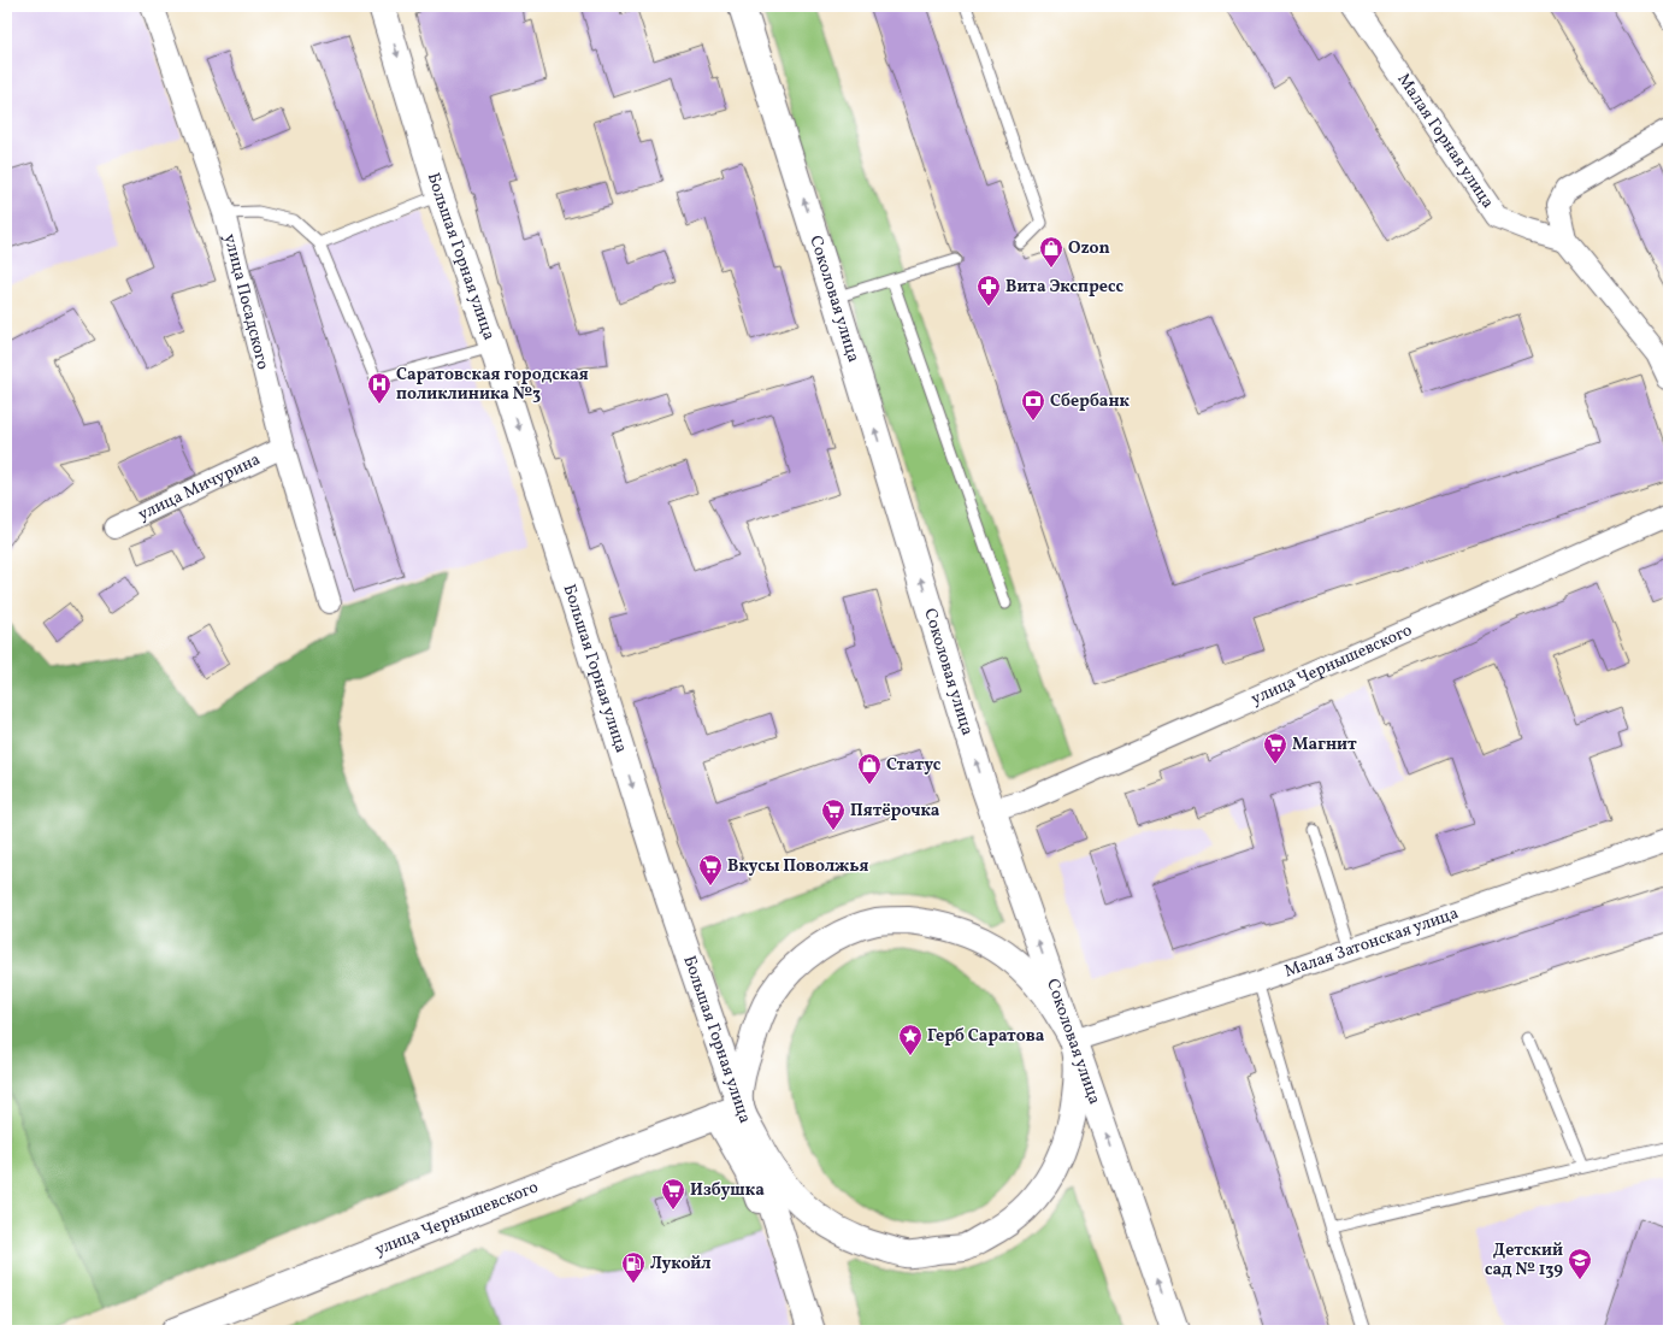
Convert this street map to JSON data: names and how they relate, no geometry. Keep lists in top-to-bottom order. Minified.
{"streets":{"main road":["Большая Горная улица","Соколовая улица","улица Чернышевского"],"street":["Малая Горная улица","улица Посадского","улица Мичурина","Малая Затонская улица"]},"crossings":[["Большая Горная улица","улица Чернышевского"],["Соколовая улица","улица Чернышевского"],["Соколовая улица","Малая Затонская улица"],["улица Посадского","улица Мичурина"]],"one_way":["Большая Горная улица","Соколовая улица"],"places":{"shop":["Ozon","Статус"],"pharmacy":["Вита Экспресс"],"hospital":["Саратовская городская поликлиника №3"],"bank":["Сбербанк"],"supermarket":["Магнит","Пятёрочка","Вкусы Поволжья","Избушка"],"place":["Герб Саратова"],"school or university":["Детский сад № 139"],"fuel station":["Лукойл"]}}
